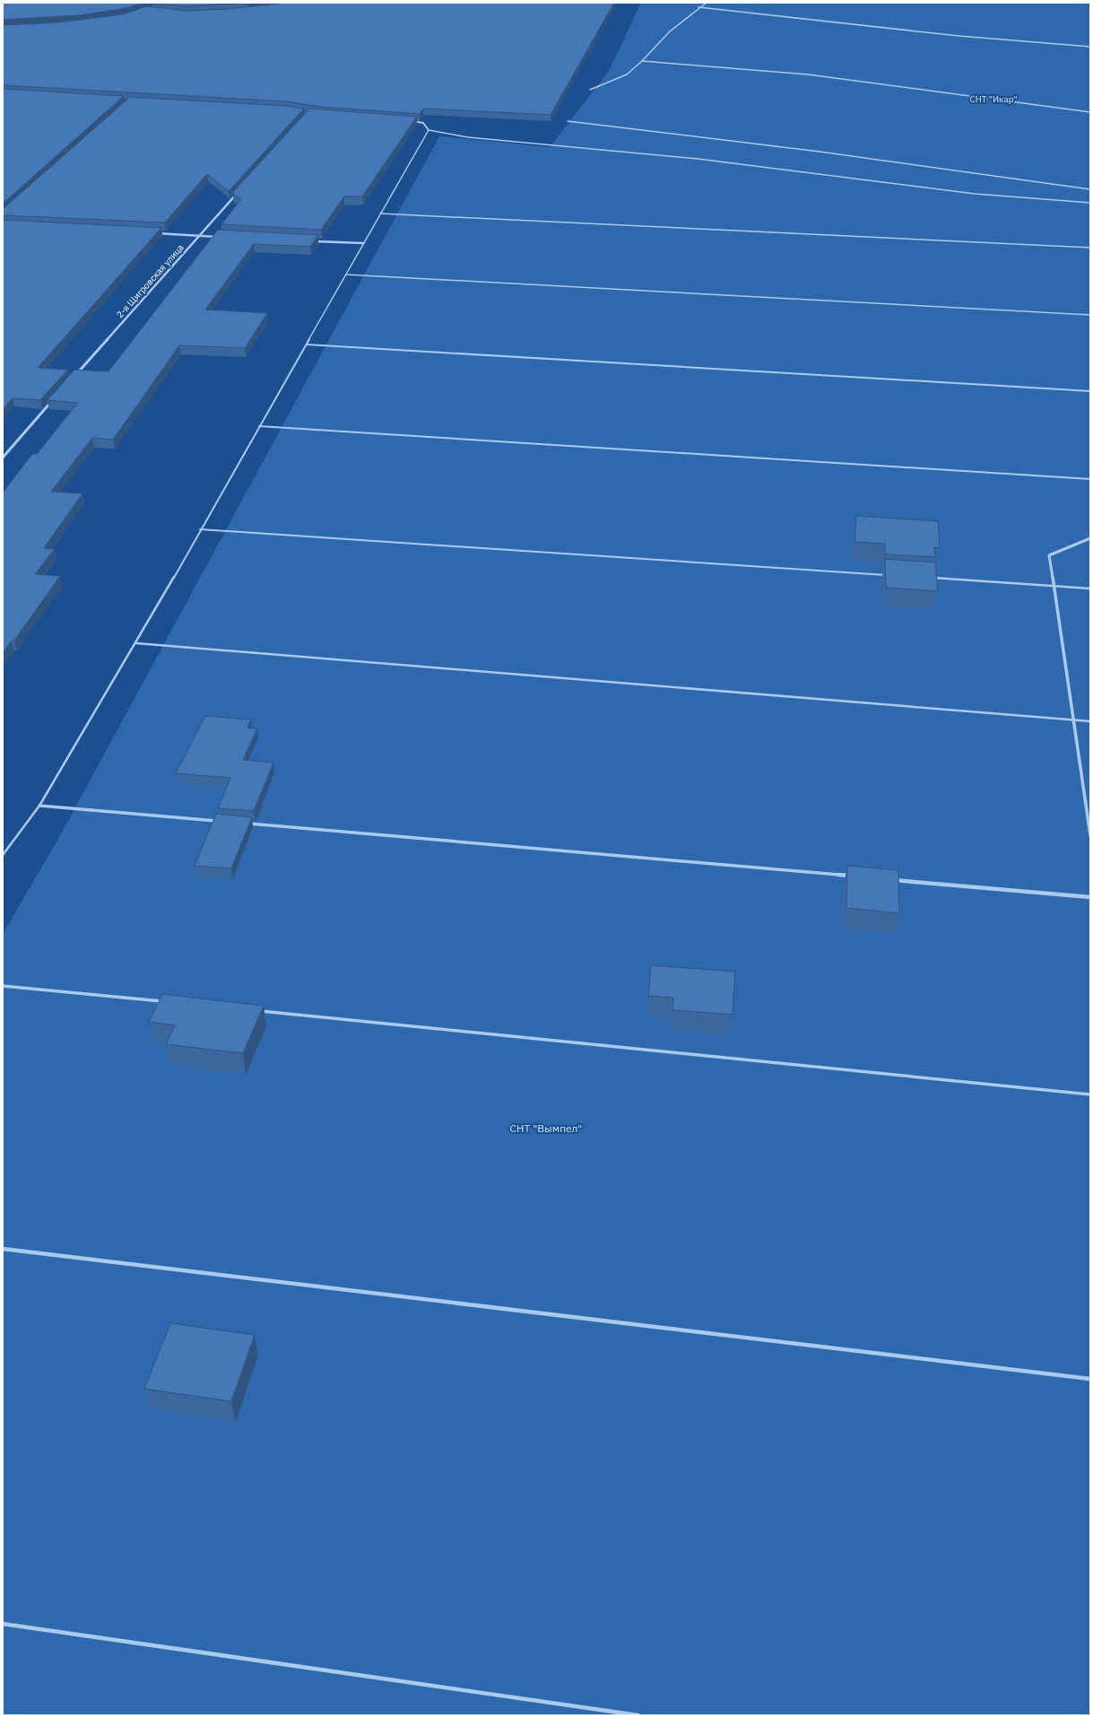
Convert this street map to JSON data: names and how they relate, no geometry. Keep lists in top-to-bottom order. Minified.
{"streets":{"street":["2-я Щигровская улица"]},"parks":["СНТ \"Икар\"","СНТ \"Вымпел\""]}
